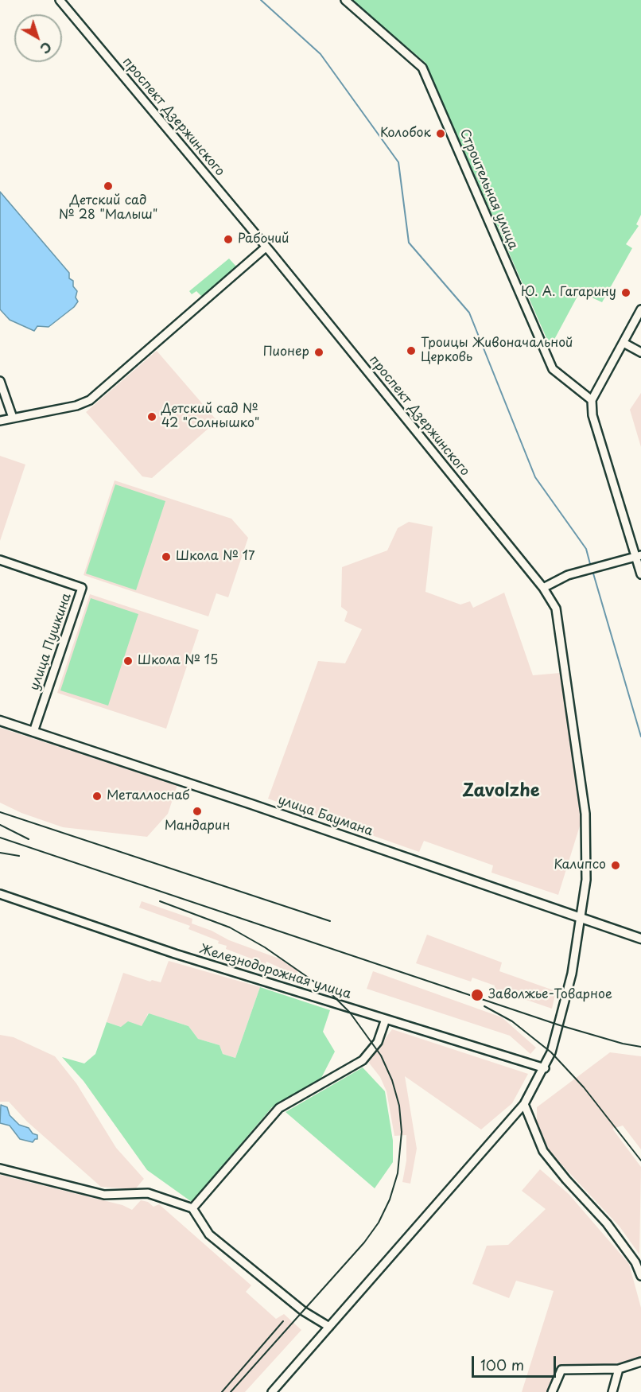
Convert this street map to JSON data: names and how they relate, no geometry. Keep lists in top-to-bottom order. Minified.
{"streets":{"main road":["улица Баумана"],"street":["проспект Дзержинского","Строительная улица","улица Пушкина","Железнодорожная улица"]},"crossings":[["проспект Дзержинского","улица Баумана"],["проспект Дзержинского","Железнодорожная улица"],["улица Пушкина","улица Баумана"]],"districts":["Zavolzhe"],"places":["Колобок","Детский сад № 28 \"Малыш\"","Рабочий","Ю. А. Гагарину","Троицы Живоначальной Церковь","Пионер","Детский сад № 42 \"Солнышко\"","Школа № 17","Школа № 15","Металлоснаб","Мандарин","Калипсо","Заволжье-Товарное"],"scale_bar":"100 m","north":"bottom right"}
